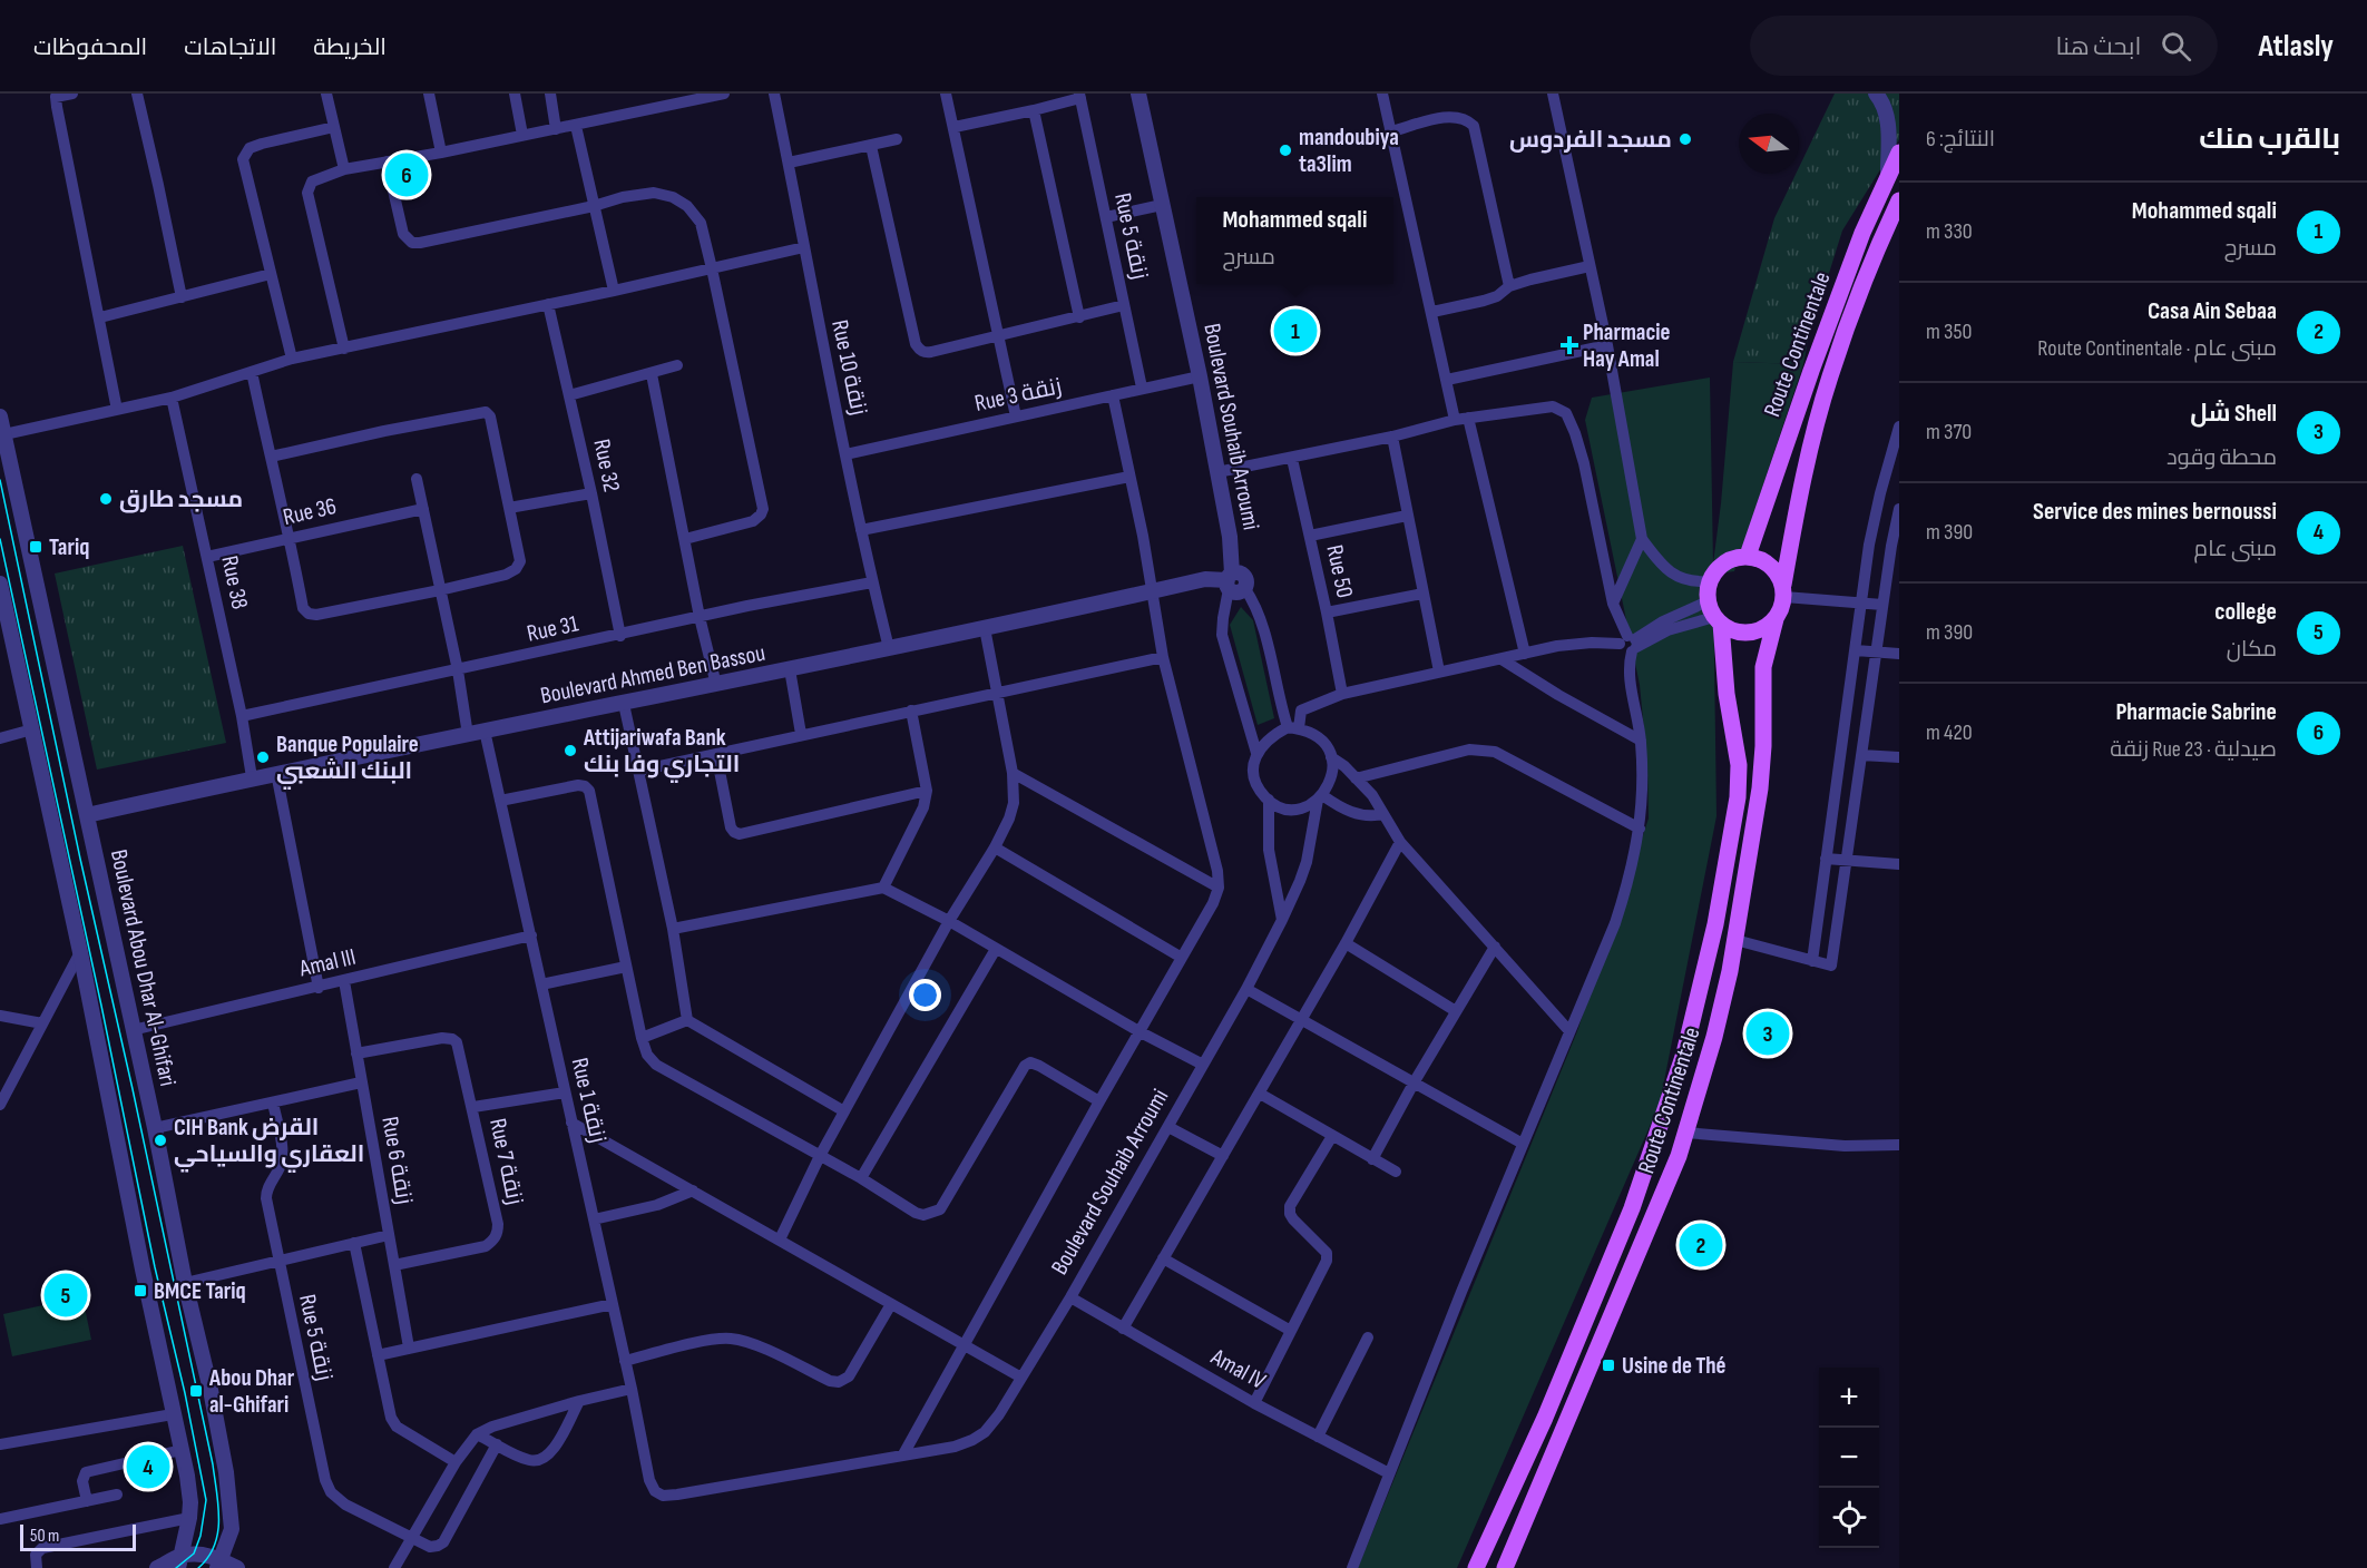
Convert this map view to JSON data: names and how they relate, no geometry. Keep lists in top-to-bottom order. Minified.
{"streets":{"main road":["Route Continentale"],"street":["Rue 5 زنقة","Rue 10 زنقة","Rue 3 زنقة","Boulevard Souhaib Arroumi","Rue 32","Rue 36","Rue 50","Rue 38","Rue 31","Boulevard Ahmed Ben Bassou","Amal III","Boulevard Abou Dhar Al-Ghifari","Rue 1 زنقة","Rue 6 زنقة","Rue 7 زنقة","Amal IV"]},"crossings":[["Rue 5 زنقة","Rue 3 زنقة"],["Rue 10 زنقة","Rue 3 زنقة"],["Rue 10 زنقة","Rue 31"],["Rue 10 زنقة","Boulevard Ahmed Ben Bassou"],["Rue 3 زنقة","Boulevard Souhaib Arroumi"],["Boulevard Souhaib Arroumi","Boulevard Ahmed Ben Bassou"],["Boulevard Souhaib Arroumi","Rue 1 زنقة"],["Boulevard Souhaib Arroumi","Amal IV"],["Rue 32","Rue 31"],["Rue 36","Rue 38"],["Rue 38","Rue 31"],["Rue 38","Boulevard Ahmed Ben Bassou"],["Boulevard Ahmed Ben Bassou","Boulevard Abou Dhar Al-Ghifari"],["Boulevard Ahmed Ben Bassou","Rue 1 زنقة"],["Amal III","Boulevard Abou Dhar Al-Ghifari"],["Amal III","Rue 1 زنقة"],["Amal III","Rue 6 زنقة"],["Rue 1 زنقة","Rue 7 زنقة"],["Rue 6 زنقة","Rue 7 زنقة"]],"places":{"other":["مسجد الفردوس","mandoubiya ta3lim","مسجد طارق","Attijariwafa Bank التجاري وفا بنك","Banque Populaire البنك الشعبي","CIH Bank القرض العقاري والسياحي"],"health":["Pharmacie Hay Amal"],"transit":["Tariq","BMCE Tariq","Usine de Thé","Abou Dhar al-Ghifari"]},"scale_bar":"50 m","north":"left","page":{"header":"Atlasly","search":"ابحث هنا","nav":["الخريطة","الاتجاهات","المحفوظات"],"heading":["بالقرب منك","النتائج: 6"],"pins":["6","1","3","2","5","4"],"list":[{"mark":"1","name":"Mohammed sqali","note":"مسرح","value":"330 m"},{"mark":"2","name":"Casa Ain Sebaa","note":"مبنى عام · Route Continentale","value":"350 m"},{"mark":"3","name":"Shell شل","note":"محطة وقود","value":"370 m"},{"mark":"4","name":"Service des mines bernoussi","note":"مبنى عام","value":"390 m"},{"mark":"5","name":"college","note":"مكان","value":"390 m"},{"mark":"6","name":"Pharmacie Sabrine","note":"صيدلية · Rue 23 زنقة","value":"420 m"}],"popup":["Mohammed sqali","مسرح"],"map_buttons":["+","−"],"scale":"50 m"}}
